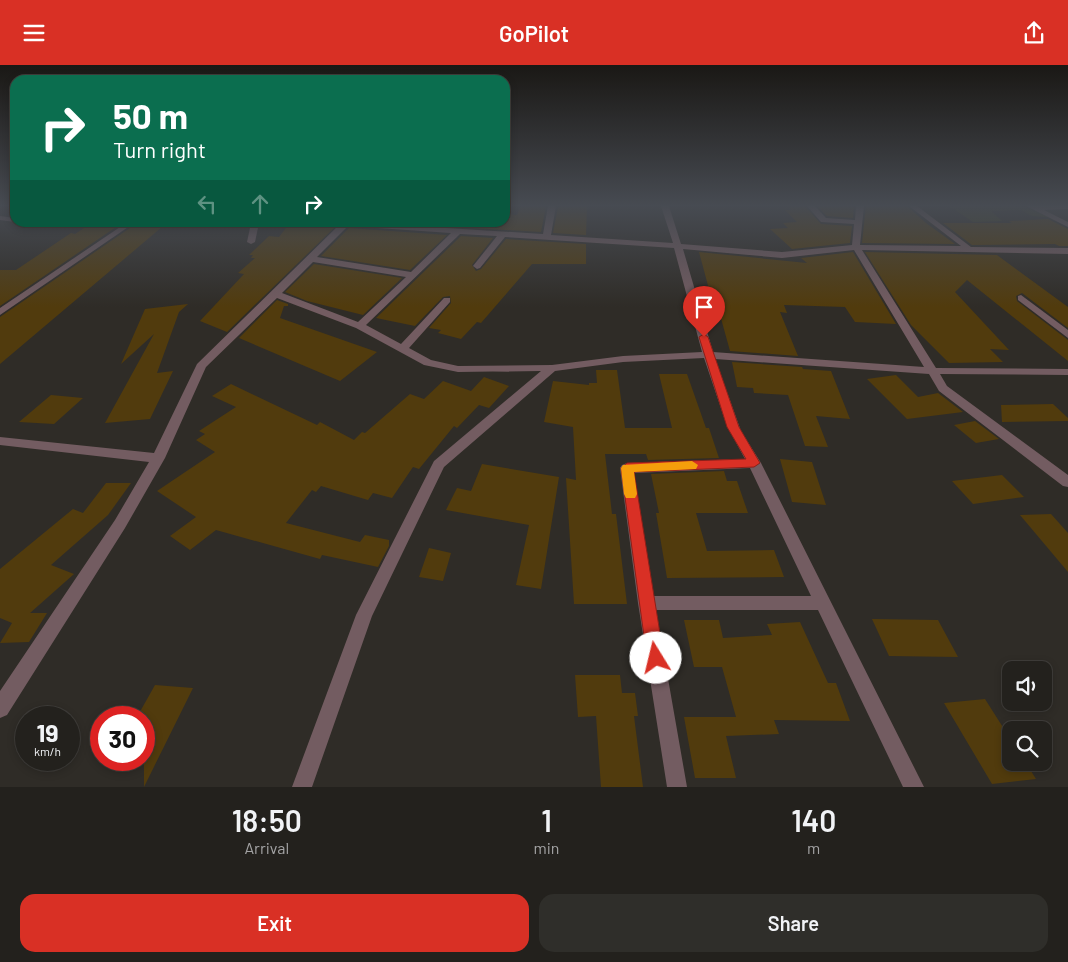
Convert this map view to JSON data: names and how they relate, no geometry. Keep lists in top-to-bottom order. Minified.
{"page":{"header":"GoPilot","turn":["50 m","Turn right"],"speed":"19 km/h","limit":"30","eta":["18:50","Arrival","1","min","140","m"],"buttons":["Exit","Share"]}}
